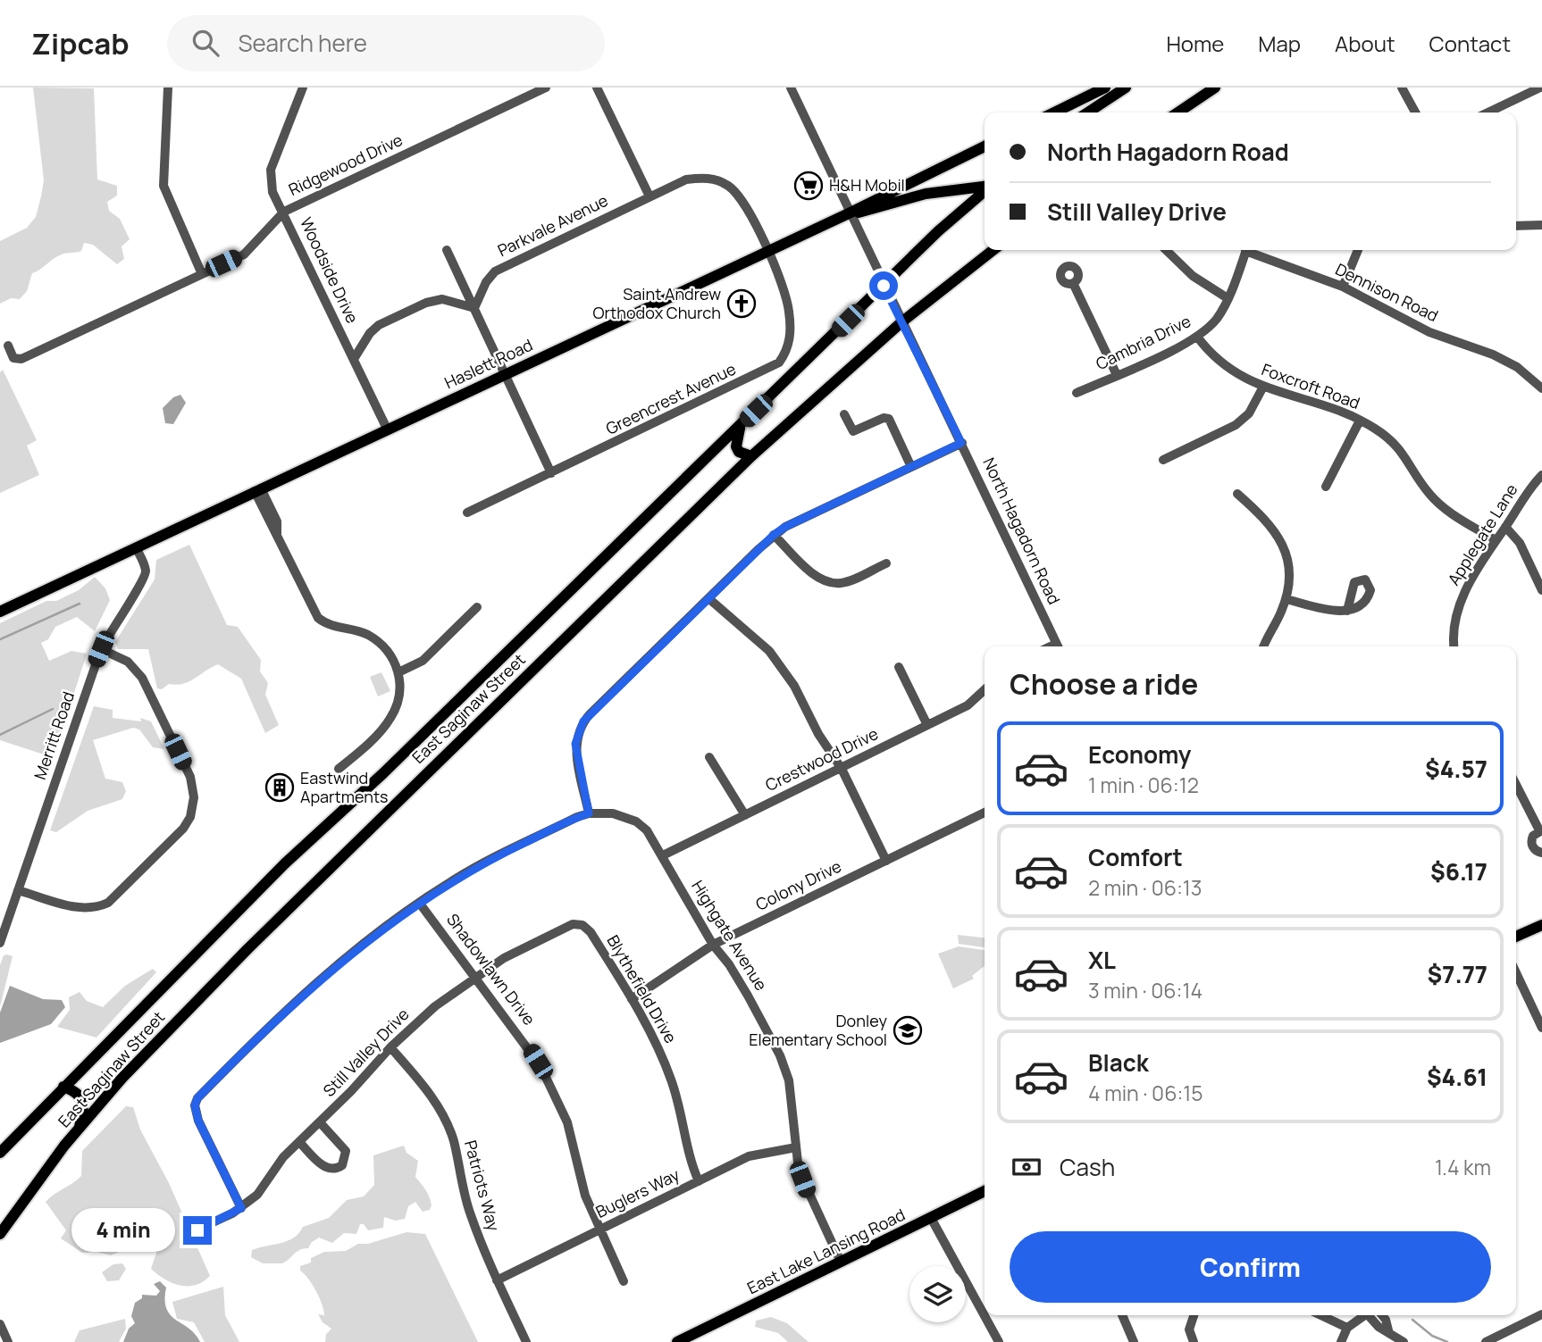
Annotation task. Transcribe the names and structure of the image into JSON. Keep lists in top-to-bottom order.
{
  "streets": {
    "main road": ["Haslett Road", "East Saginaw Street", "East Lake Lansing Road"],
    "street": [
      "Ridgewood Drive",
      "Parkvale Avenue",
      "Woodside Drive",
      "Dennison Road",
      "Cambria Drive",
      "Foxcroft Road",
      "Greencrest Avenue",
      "North Hagadorn Road",
      "Applegate Lane",
      "Merritt Road",
      "Crestwood Drive",
      "Colony Drive",
      "Highgate Avenue",
      "Shadowlawn Drive",
      "Blythefield Drive",
      "Still Valley Drive",
      "Patriots Way",
      "Buglers Way"
    ]
  },
  "crossings": [
    ["Ridgewood Drive", "Woodside Drive"],
    ["Parkvale Avenue", "Haslett Road"],
    ["Parkvale Avenue", "Greencrest Avenue"],
    ["Woodside Drive", "Haslett Road"],
    ["Cambria Drive", "Foxcroft Road"],
    ["Haslett Road", "Greencrest Avenue"],
    ["Haslett Road", "North Hagadorn Road"],
    ["Haslett Road", "Merritt Road"],
    ["Foxcroft Road", "Applegate Lane"],
    ["North Hagadorn Road", "East Saginaw Street"],
    ["Crestwood Drive", "Highgate Avenue"],
    ["Colony Drive", "Highgate Avenue"],
    ["Colony Drive", "Blythefield Drive"],
    ["Highgate Avenue", "Buglers Way"],
    ["Highgate Avenue", "East Lake Lansing Road"],
    ["Shadowlawn Drive", "Still Valley Drive"],
    ["Shadowlawn Drive", "Buglers Way"],
    ["Blythefield Drive", "Still Valley Drive"],
    ["Blythefield Drive", "Buglers Way"],
    ["Still Valley Drive", "Patriots Way"],
    ["Patriots Way", "Buglers Way"]
  ],
  "places": {
    "supermarket": ["H&H Mobil"],
    "church": ["Saint Andrew Orthodox Church"],
    "building": ["Eastwind Apartments"],
    "school or university": ["Donley Elementary School"]
  },
  "page": {
    "header": "Zipcab",
    "search": "Search here",
    "nav": [
      "Home",
      "Map",
      "About",
      "Contact"
    ],
    "banner": ["North Hagadorn Road", "Still Valley Drive"],
    "heading": "Choose a ride",
    "list": [
      {
        "name": "Economy",
        "note": "1 min · 06:12",
        "value": "$4.57"
      },
      {
        "name": "Comfort",
        "note": "2 min · 06:13",
        "value": "$6.17"
      },
      {
        "name": "XL",
        "note": "3 min · 06:14",
        "value": "$7.77"
      },
      {
        "name": "Black",
        "note": "4 min · 06:15",
        "value": "$4.61"
      }
    ],
    "pay": ["Cash", "1.4 km"],
    "bubble": "4 min",
    "buttons": "Confirm"
  }
}
